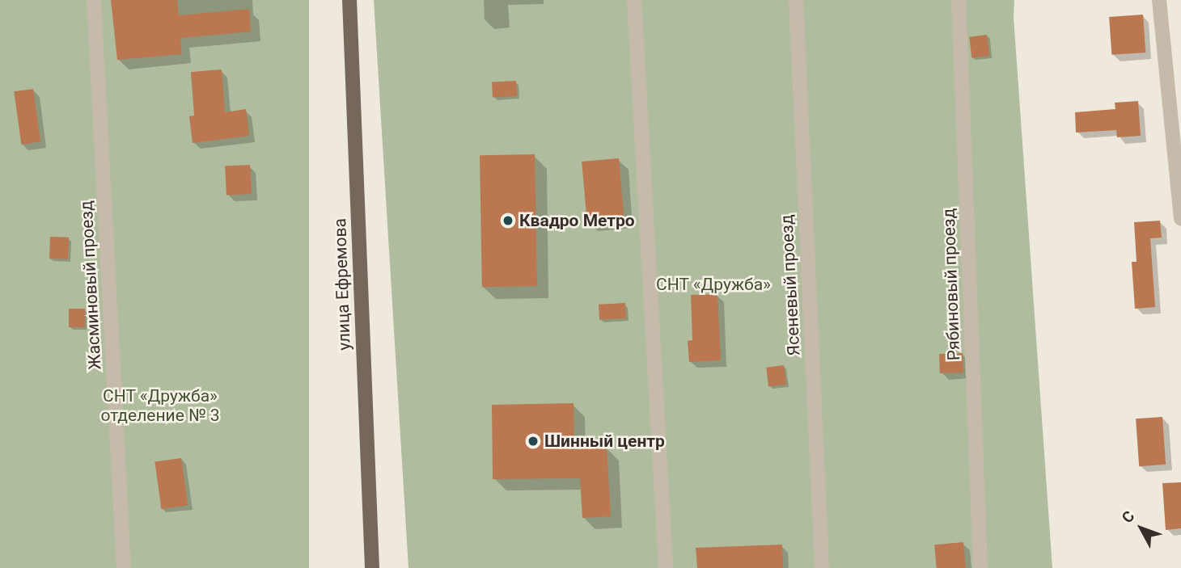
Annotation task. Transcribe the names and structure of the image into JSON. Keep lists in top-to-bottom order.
{
  "streets": {
    "main road": ["улица Ефремова"],
    "street": ["Рябиновый проезд", "Жасминовый проезд", "Ясеневый проезд"]
  },
  "parks": ["СНТ «Дружба»", "СНТ «Дружба» отделение № 3"],
  "places": ["Квадро Метро", "Шинный центр"],
  "north": "top left"
}
